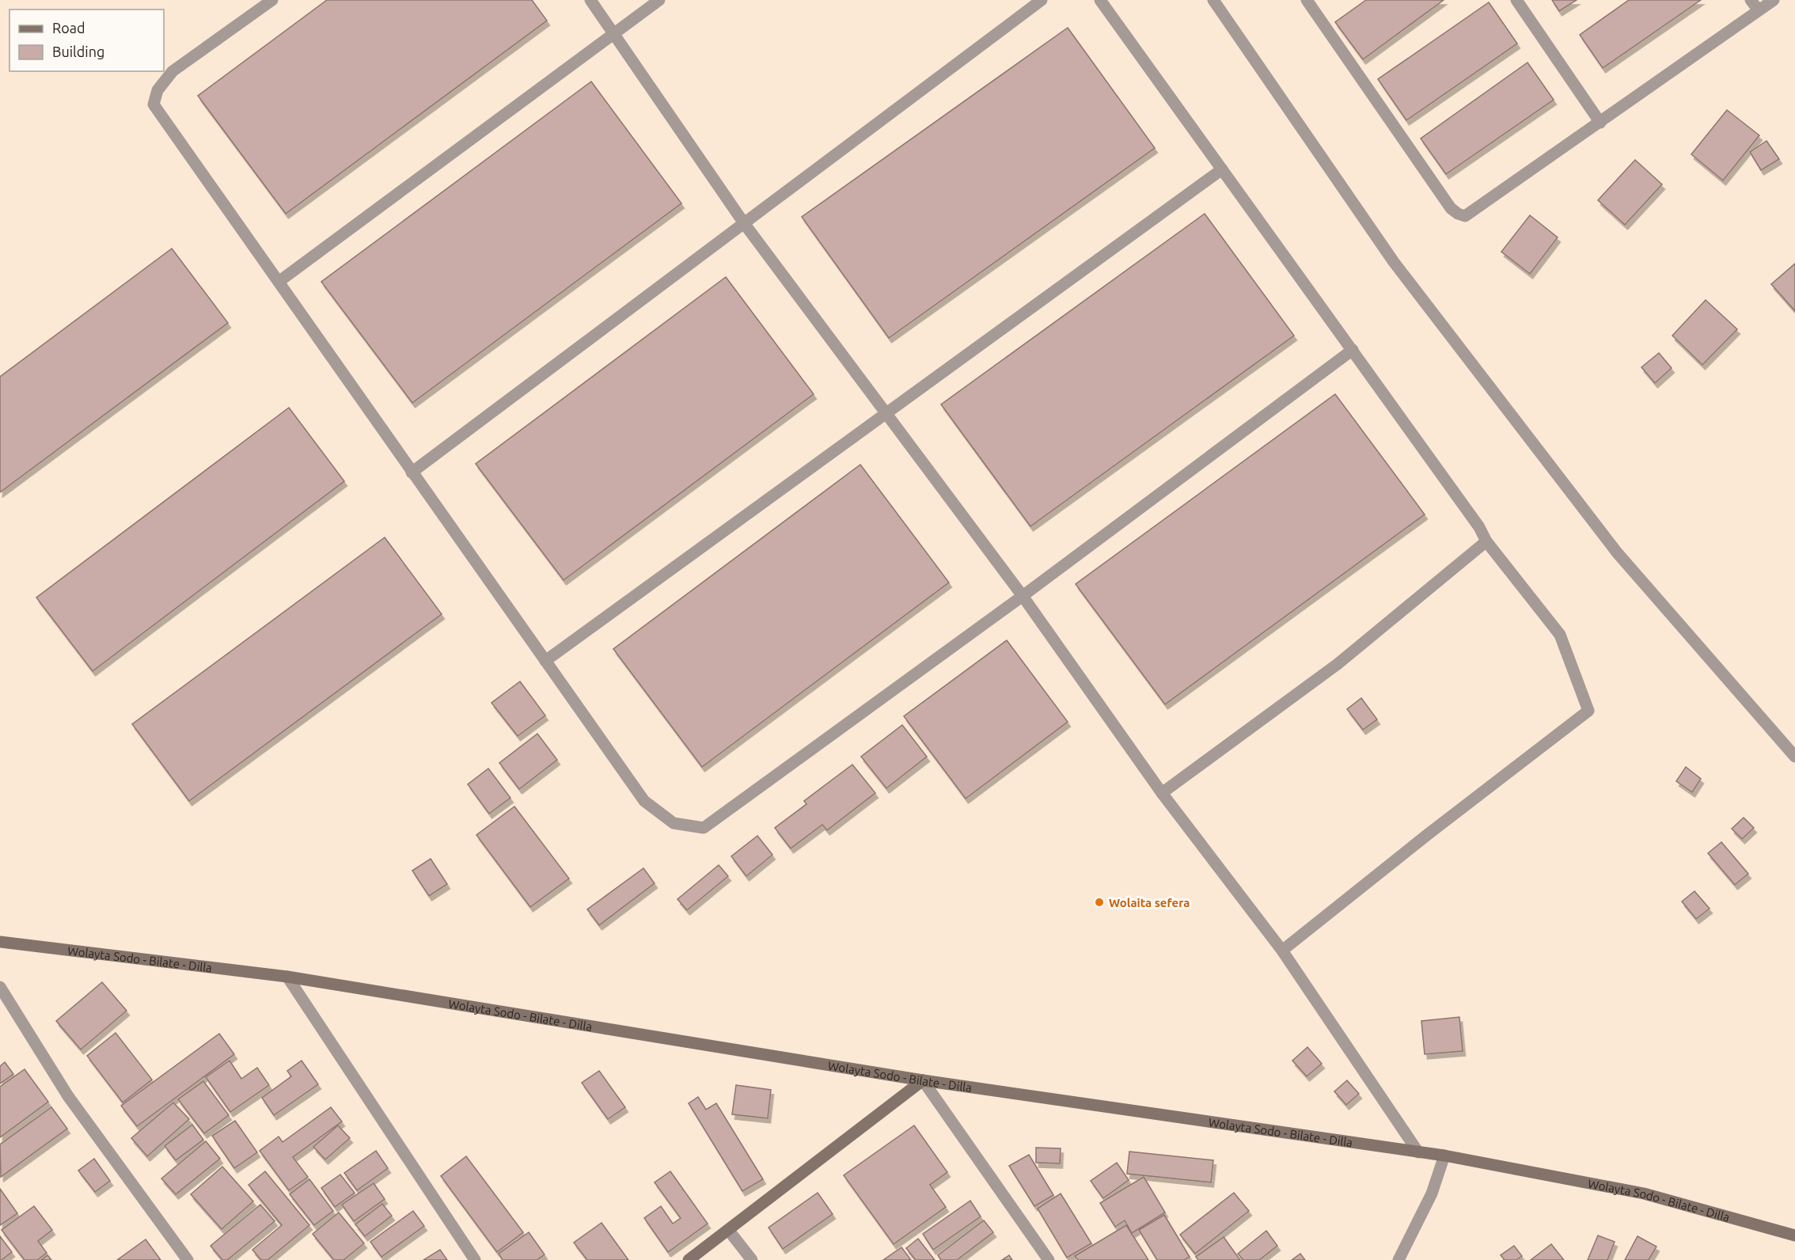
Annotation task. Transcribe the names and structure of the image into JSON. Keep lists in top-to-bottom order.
{
  "streets": {
    "main road": ["Wolayta Sodo - Bilate - Dilla"]
  },
  "places": ["Wolaita sefera"],
  "legend": ["Road", "Building"]
}
